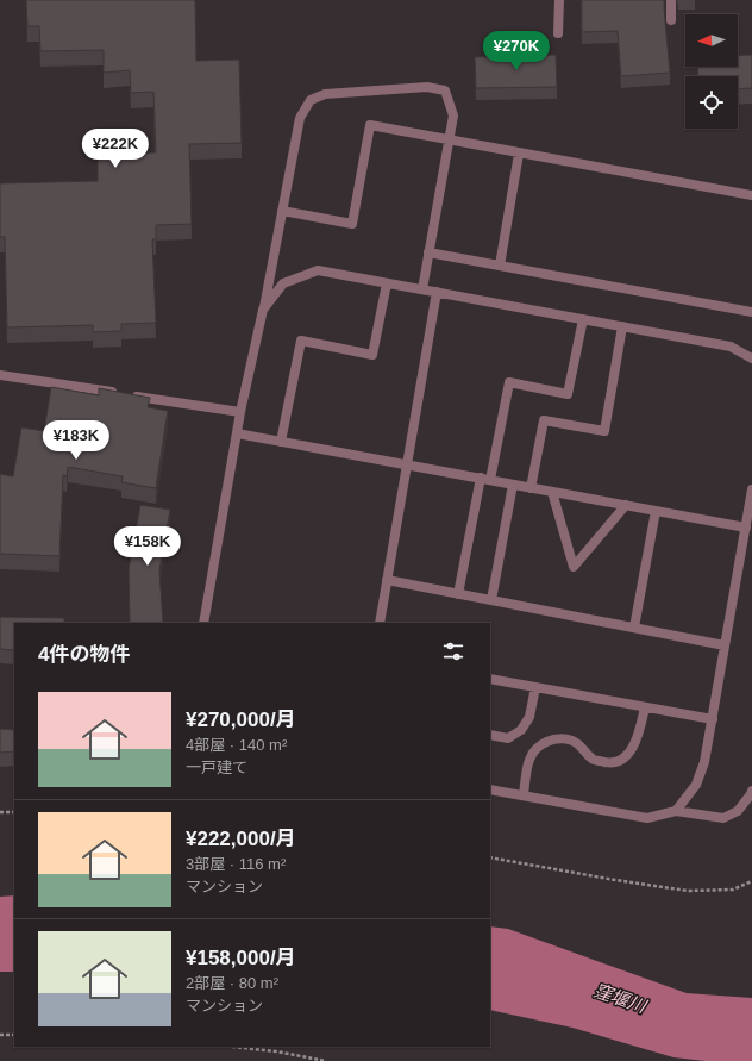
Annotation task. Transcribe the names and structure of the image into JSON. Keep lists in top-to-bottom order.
{
  "water": ["窪堰川"],
  "north": "left",
  "page": {
    "price": [
      "¥270K",
      "¥222K",
      "¥183K",
      "¥158K"
    ],
    "heading": "4件の物件",
    "list": [
      {
        "name": "¥270,000/月",
        "note": "4部屋 · 140 m² · 一戸建て"
      },
      {
        "name": "¥222,000/月",
        "note": "3部屋 · 116 m² · マンション"
      },
      {
        "name": "¥158,000/月",
        "note": "2部屋 · 80 m² · マンション"
      }
    ]
  }
}
